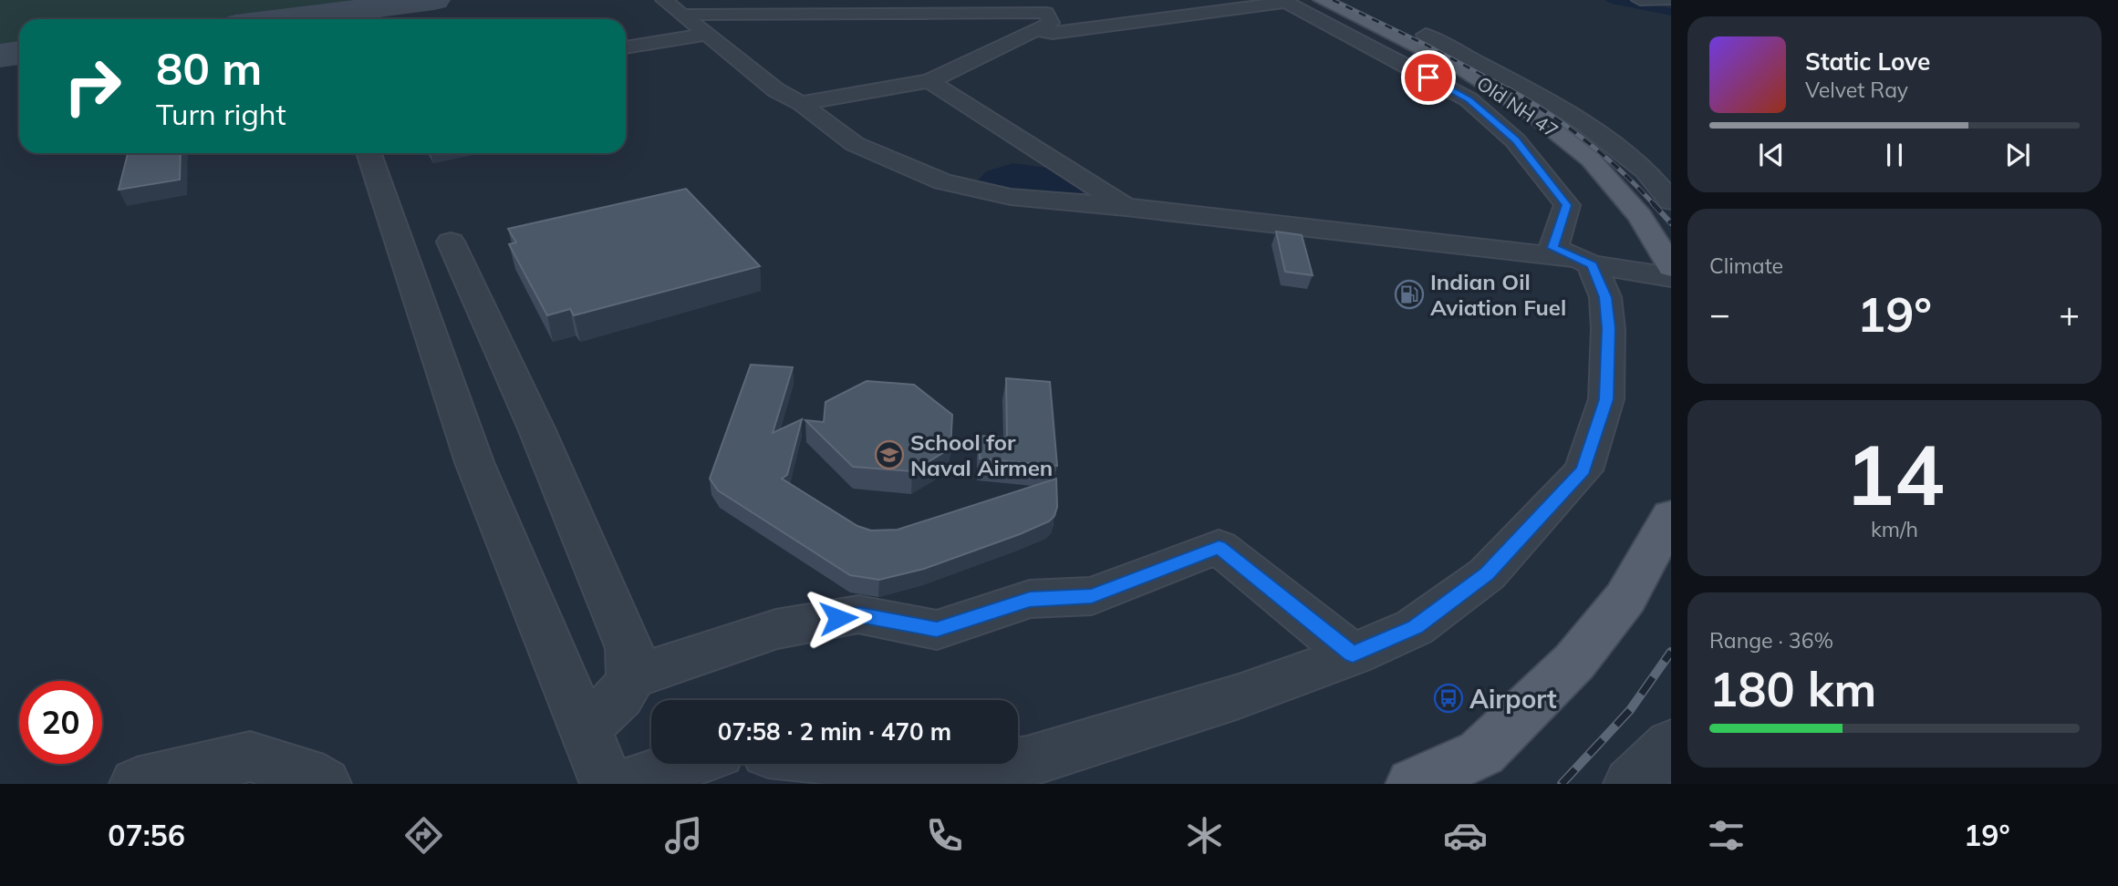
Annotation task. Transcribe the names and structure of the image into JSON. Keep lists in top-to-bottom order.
{
  "streets": {
    "main road": ["Old NH 47"]
  },
  "places": {
    "fuel station": ["Indian Oil Aviation Fuel"],
    "school or university": ["School for Naval Airmen"],
    "bus stop": ["Airport"]
  },
  "page": {
    "turn": ["80 m", "Turn right"],
    "song": ["Static Love", "Velvet Ray"],
    "tile": [
      "Climate",
      ["14", "km/h"],
      ["Range · 36%", "180 km"]
    ],
    "heat": ["−", "19°", "+"],
    "limit": "20",
    "trip": "07:58 · 2 min · 470 m",
    "tabs": ["07:56", "19°"]
  }
}
